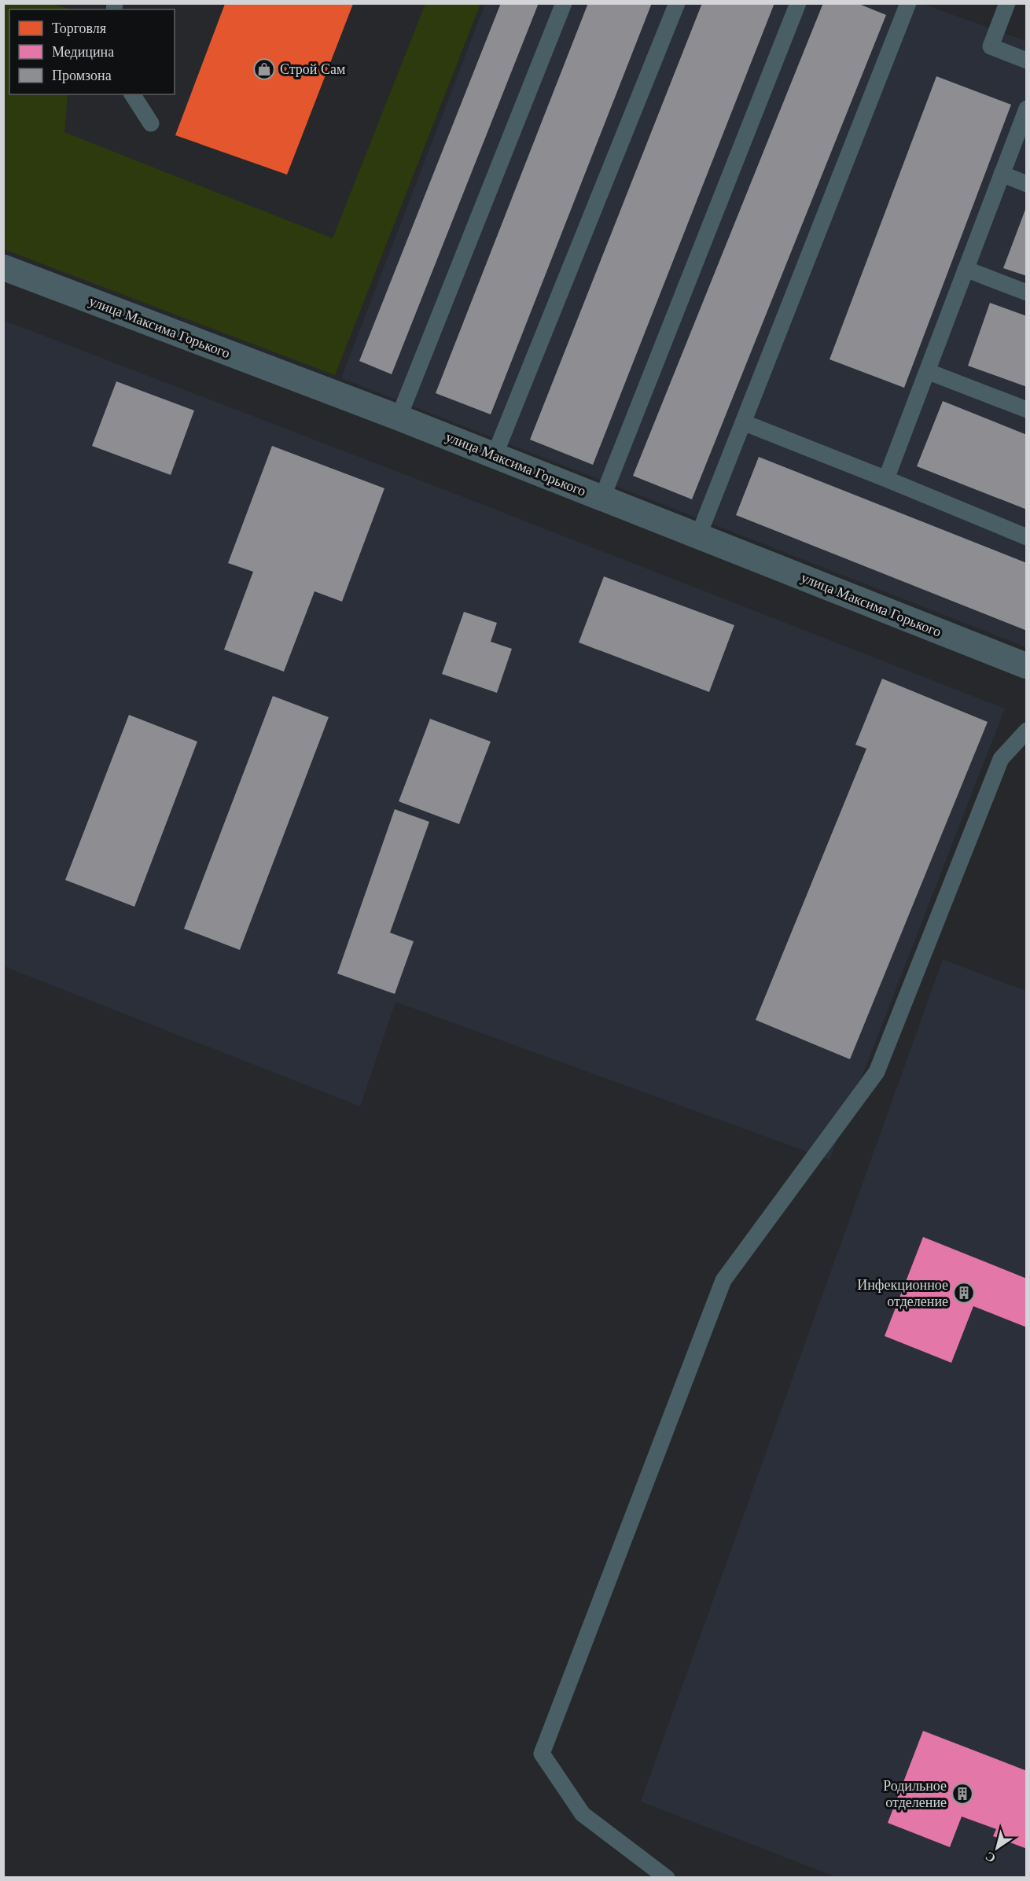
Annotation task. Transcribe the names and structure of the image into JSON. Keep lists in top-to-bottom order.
{
  "streets": {
    "street": ["улица Максима Горького"]
  },
  "places": {
    "shop": ["Строй Сам"],
    "building": ["Инфекционное отделение", "Родильное отделение"]
  },
  "legend": ["Торговля", "Медицина", "Промзона"],
  "north": "bottom left"
}
